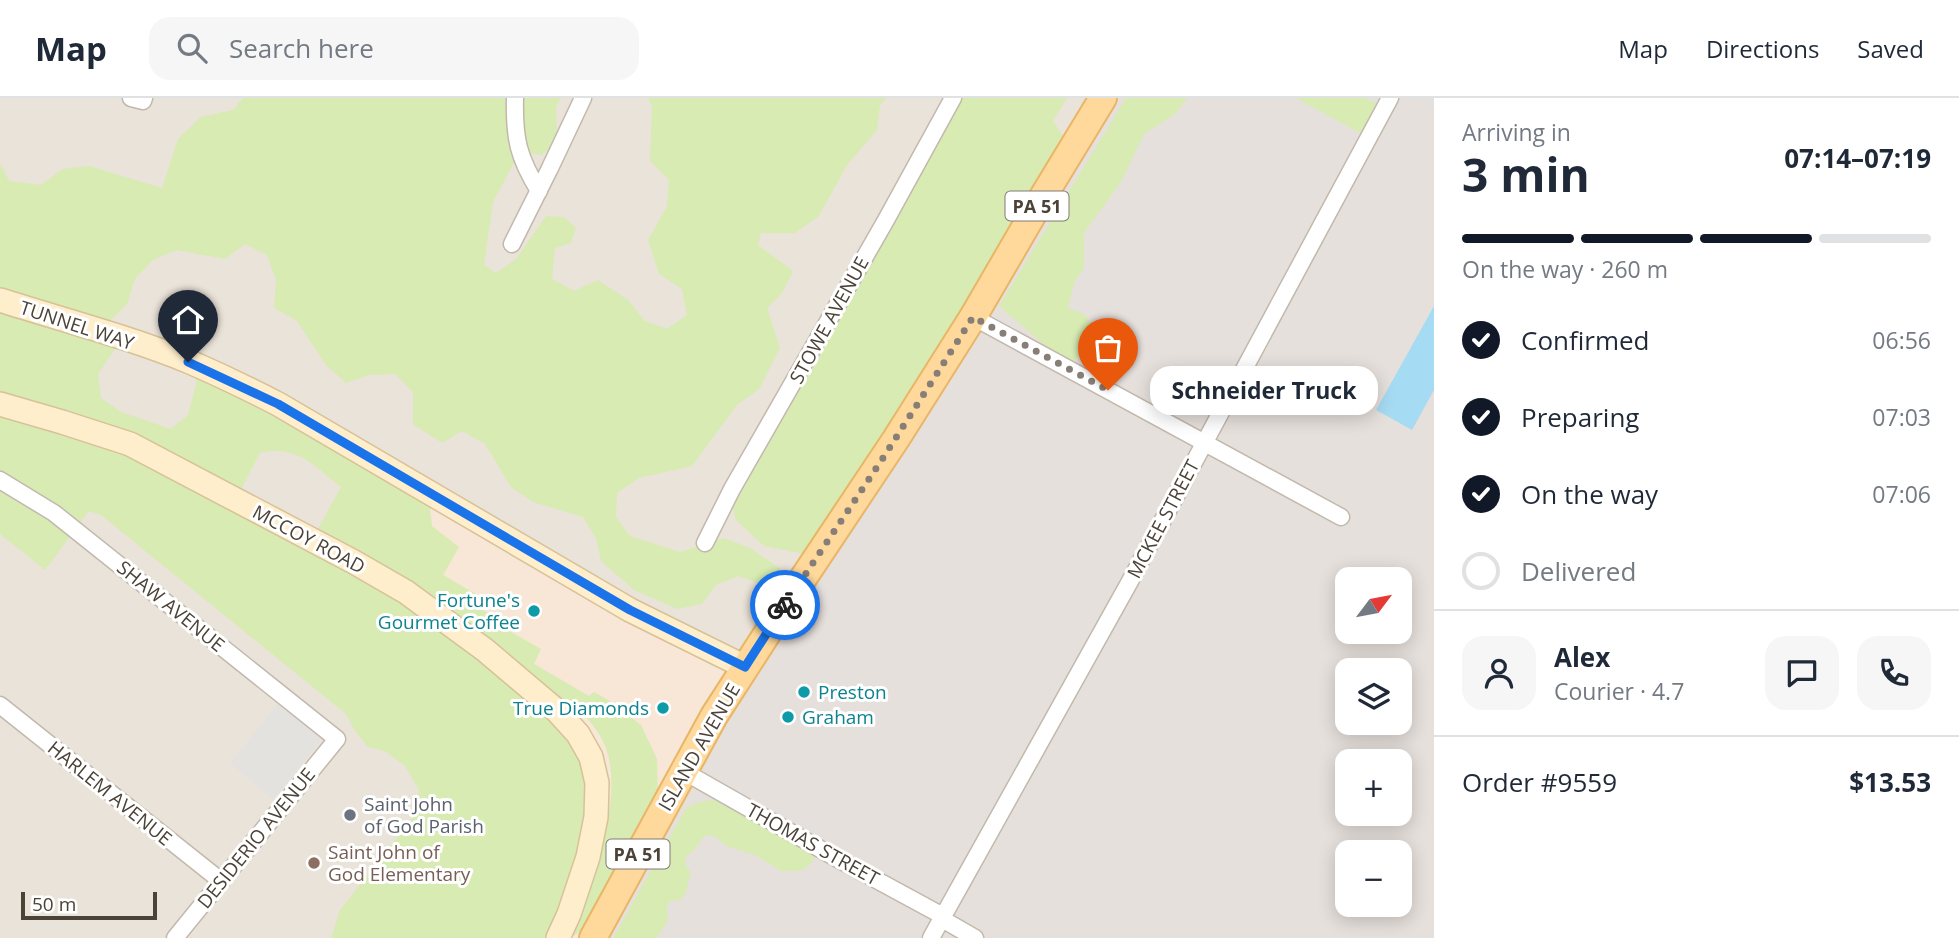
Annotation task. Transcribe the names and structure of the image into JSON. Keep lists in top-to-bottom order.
{
  "streets": {
    "main road": ["PA 51", "ISLAND AVENUE"],
    "street": [
      "STOWE AVENUE",
      "TUNNEL WAY",
      "MCKEE STREET",
      "MCCOY ROAD",
      "SHAW AVENUE",
      "HARLEM AVENUE",
      "DESIDERIO AVENUE",
      "THOMAS STREET"
    ]
  },
  "crossings": [
    ["TUNNEL WAY", "ISLAND AVENUE"],
    ["MCKEE STREET", "THOMAS STREET"],
    ["SHAW AVENUE", "DESIDERIO AVENUE"],
    ["ISLAND AVENUE", "THOMAS STREET"],
    ["HARLEM AVENUE", "DESIDERIO AVENUE"]
  ],
  "places": [
    "Schneider Truck",
    "Fortune's Gourmet Coffee",
    "Preston",
    "True Diamonds",
    "Graham",
    "Saint John of God Parish",
    "Saint John of God Elementary"
  ],
  "scale_bar": "50 m",
  "north": "top right",
  "page": {
    "header": "Map",
    "search": "Search here",
    "nav": ["Map", "Directions", "Saved"],
    "heading": ["3 min", "Arriving in", "07:14–07:19"],
    "panel": [
      "Alex",
      "Courier · 4.7",
      "Order #9559",
      "$13.53"
    ],
    "bar": "On the way · 260 m",
    "list": [
      ["Confirmed", "06:56"],
      ["Preparing", "07:03"],
      ["On the way", "07:06"],
      "Delivered"
    ],
    "bubble": "Schneider Truck",
    "map_buttons": ["+", "−"],
    "scale": "50 m"
  }
}
